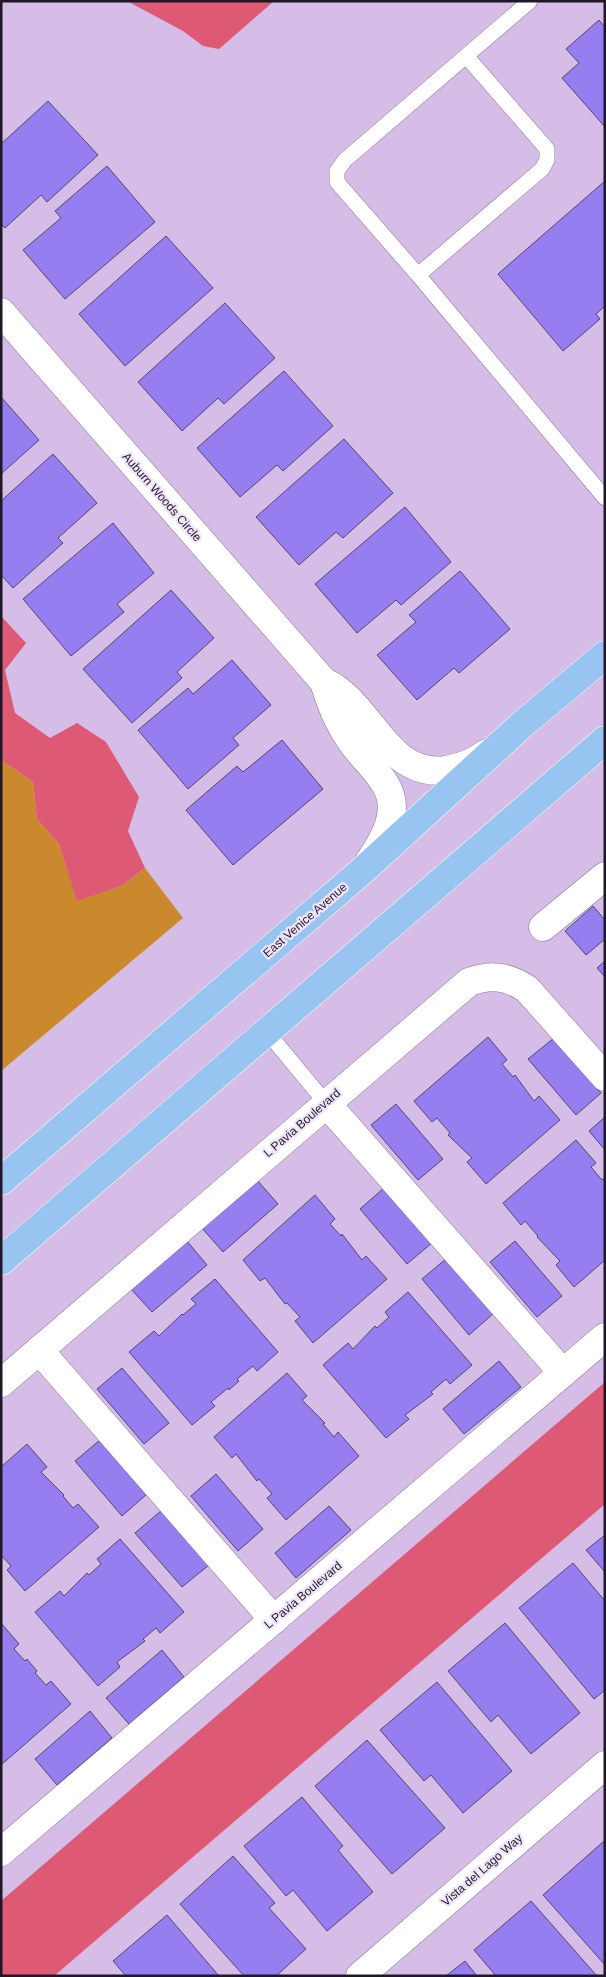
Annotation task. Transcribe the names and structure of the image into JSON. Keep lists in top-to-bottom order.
{
  "streets": {
    "main road": ["East Venice Avenue"],
    "street": ["Auburn Woods Circle", "L Pavia Boulevard", "Vista del Lago Way"]
  },
  "crossings": [
    ["Auburn Woods Circle", "East Venice Avenue"]
  ]
}
